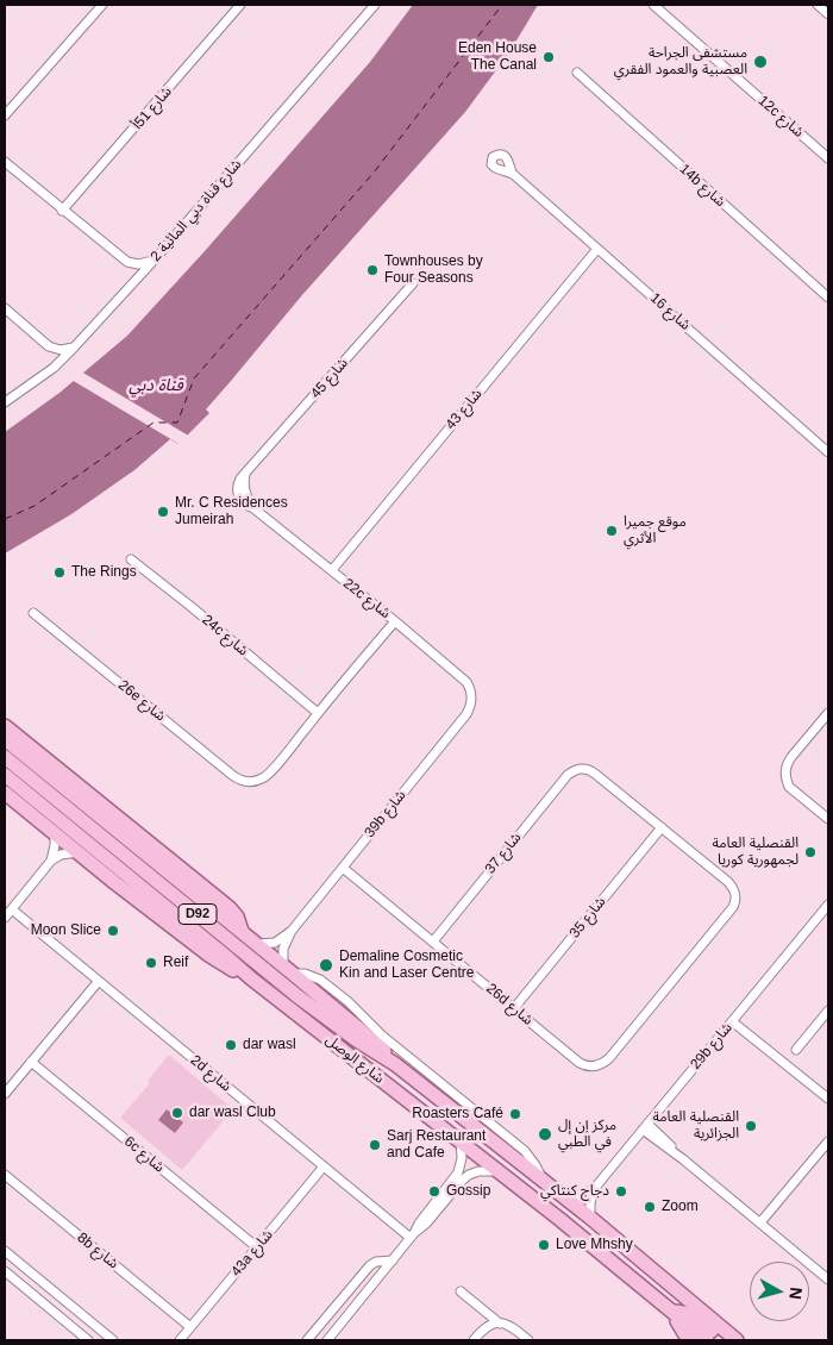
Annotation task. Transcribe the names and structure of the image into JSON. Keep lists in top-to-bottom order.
{
  "streets": {
    "main road": ["D92", "شارع الوصل"],
    "street": [
      "شارع 51أ",
      "12c شارع",
      "14b شارع",
      "شارع قناة دبي المائية 2",
      "شارع 16",
      "شارع 45",
      "شارع 43",
      "22c شارع",
      "24c شارع",
      "26e شارع",
      "39b شارع",
      "شارع 37",
      "شارع 35",
      "26d شارع",
      "29b شارع",
      "2d شارع",
      "6c شارع",
      "8b شارع",
      "43a شارع"
    ]
  },
  "crossings": [
    ["شارع 16", "شارع 43"],
    ["شارع 45", "22c شارع"],
    ["شارع 43", "22c شارع"],
    ["22c شارع", "39b شارع"],
    ["24c شارع", "26e شارع"],
    ["39b شارع", "26d شارع"],
    ["39b شارع", "شارع الوصل"],
    ["شارع 37", "شارع 35"],
    ["شارع 37", "26d شارع"],
    ["شارع 35", "26d شارع"],
    ["2d شارع", "43a شارع"],
    ["6c شارع", "43a شارع"],
    ["8b شارع", "43a شارع"]
  ],
  "water": ["قناة دبي"],
  "places": [
    "Eden House The Canal",
    "مستشفى الجراحة العصبية والعمود الفقري",
    "Townhouses by Four Seasons",
    "Mr. C Residences Jumeirah",
    "موقع جميرا الأثري",
    "The Rings",
    "القنصلية العامة لجمهورية كوريا",
    "Moon Slice",
    "Reif",
    "Demaline Cosmetic Kin and Laser Centre",
    "dar wasl",
    "dar wasl Club",
    "Roasters Café",
    "القنصلية العامة الجزائرية",
    "مركز إن إل في الطبي",
    "Sarj Restaurant and Cafe",
    "Gossip",
    "دجاج كنتاكي",
    "Zoom",
    "Love Mhshy"
  ],
  "north": "right"
}
